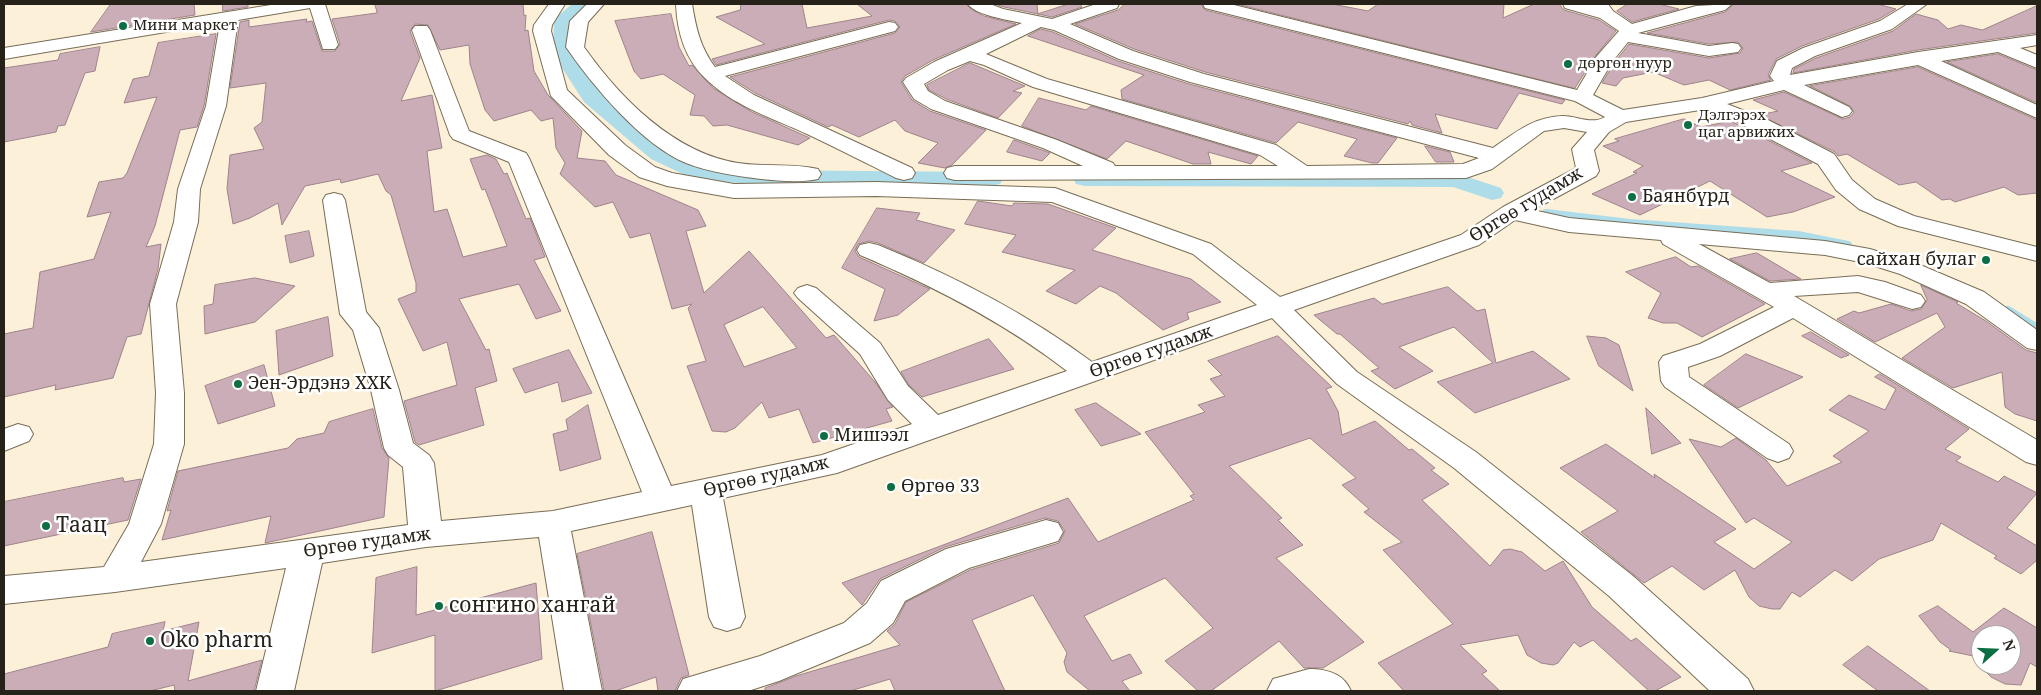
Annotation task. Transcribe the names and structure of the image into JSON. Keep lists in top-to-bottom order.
{
  "streets": {
    "street": ["Өргөө гудамж"]
  },
  "places": [
    "Мини маркет",
    "дөргөн нуур",
    "Дэлгэрэх цаг арвижих",
    "Баянбүрд",
    "сайхан булаг",
    "Эен-Эрдэнэ ХХК",
    "Мишээл",
    "Өргөө 33",
    "Таац",
    "сонгино хангай",
    "Oko pharm"
  ],
  "north": "right"
}
